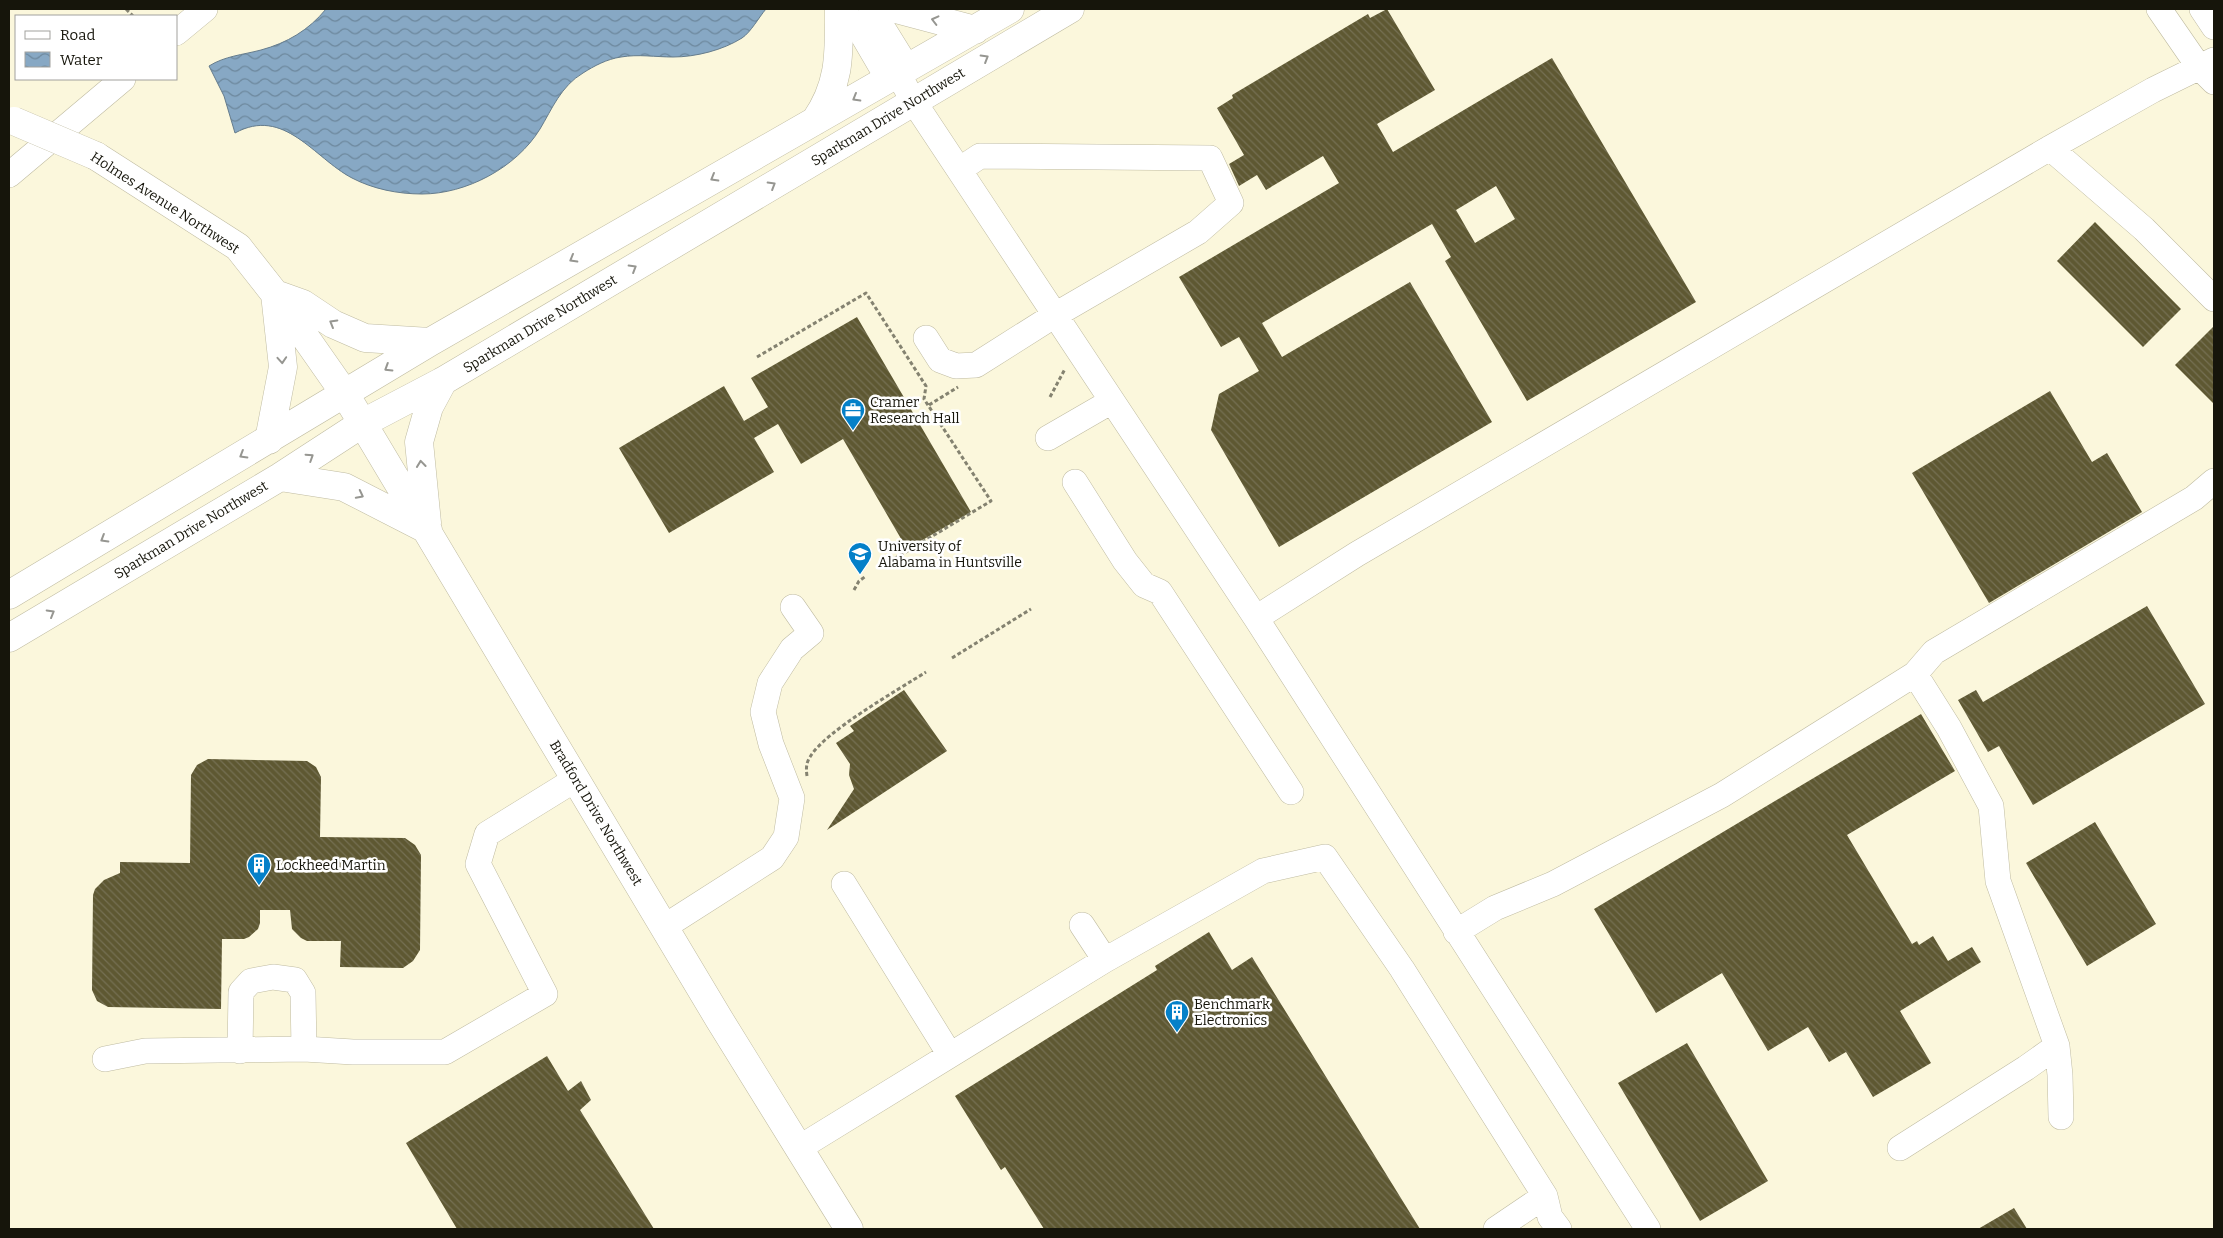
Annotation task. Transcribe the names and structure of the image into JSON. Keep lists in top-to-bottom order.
{
  "streets": {
    "main road": ["Sparkman Drive Northwest", "Holmes Avenue Northwest", "Bradford Drive Northwest"]
  },
  "crossings": [
    ["Sparkman Drive Northwest", "Bradford Drive Northwest"],
    ["Holmes Avenue Northwest", "Bradford Drive Northwest"]
  ],
  "places": {
    "office": ["Cramer Research Hall"],
    "school or university": ["University of Alabama in Huntsville"],
    "building": ["Lockheed Martin", "Benchmark Electronics"]
  },
  "legend": ["Road", "Water"]
}
